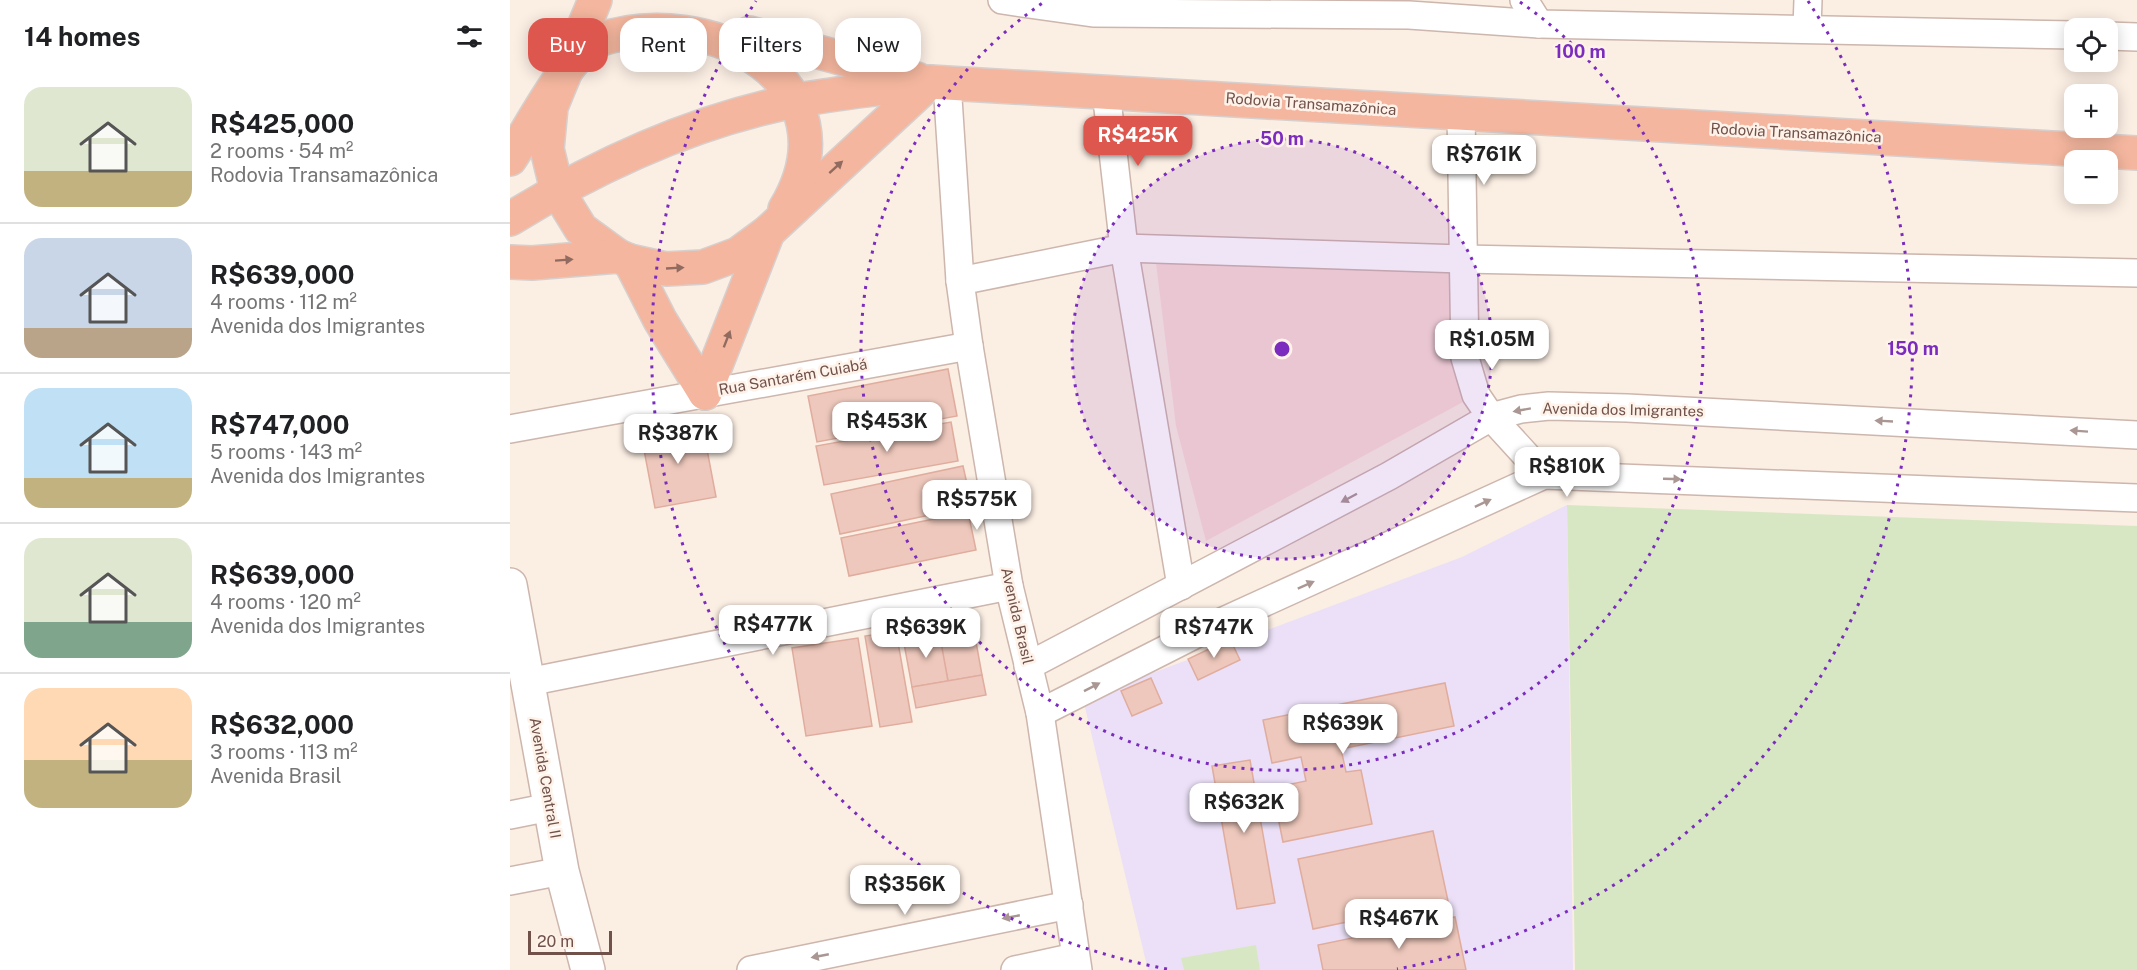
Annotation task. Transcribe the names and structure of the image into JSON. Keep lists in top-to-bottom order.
{
  "streets": {
    "highway": ["Rodovia Transamazônica"],
    "street": [
      "Rua Santarém Cuiabá",
      "Avenida dos Imigrantes",
      "Avenida Brasil",
      "Avenida Central II"
    ]
  },
  "crossings": [
    ["Rodovia Transamazônica", "Avenida Brasil"],
    ["Rua Santarém Cuiabá", "Avenida Brasil"],
    ["Avenida dos Imigrantes", "Avenida Brasil"]
  ],
  "scale_bar": "20 m",
  "page": {
    "heading": "14 homes",
    "map_buttons": ["+", "−"],
    "chip": [
      "Buy",
      "Rent",
      "Filters",
      "New"
    ],
    "list": [
      {
        "name": "R$425,000",
        "note": "2 rooms · 54 m² · Rodovia Transamazônica"
      },
      {
        "name": "R$639,000",
        "note": "4 rooms · 112 m² · Avenida dos Imigrantes"
      },
      {
        "name": "R$747,000",
        "note": "5 rooms · 143 m² · Avenida dos Imigrantes"
      },
      {
        "name": "R$639,000",
        "note": "4 rooms · 120 m² · Avenida dos Imigrantes"
      },
      {
        "name": "R$632,000",
        "note": "3 rooms · 113 m² · Avenida Brasil"
      }
    ],
    "price": [
      "R$425K",
      "R$761K",
      "R$1.05M",
      "R$453K",
      "R$387K",
      "R$810K",
      "R$575K",
      "R$477K",
      "R$639K",
      "R$747K",
      "R$639K",
      "R$632K",
      "R$356K",
      "R$467K"
    ],
    "scale": "20 m"
  },
  "rings": ["100 m", "50 m", "150 m"]
}
